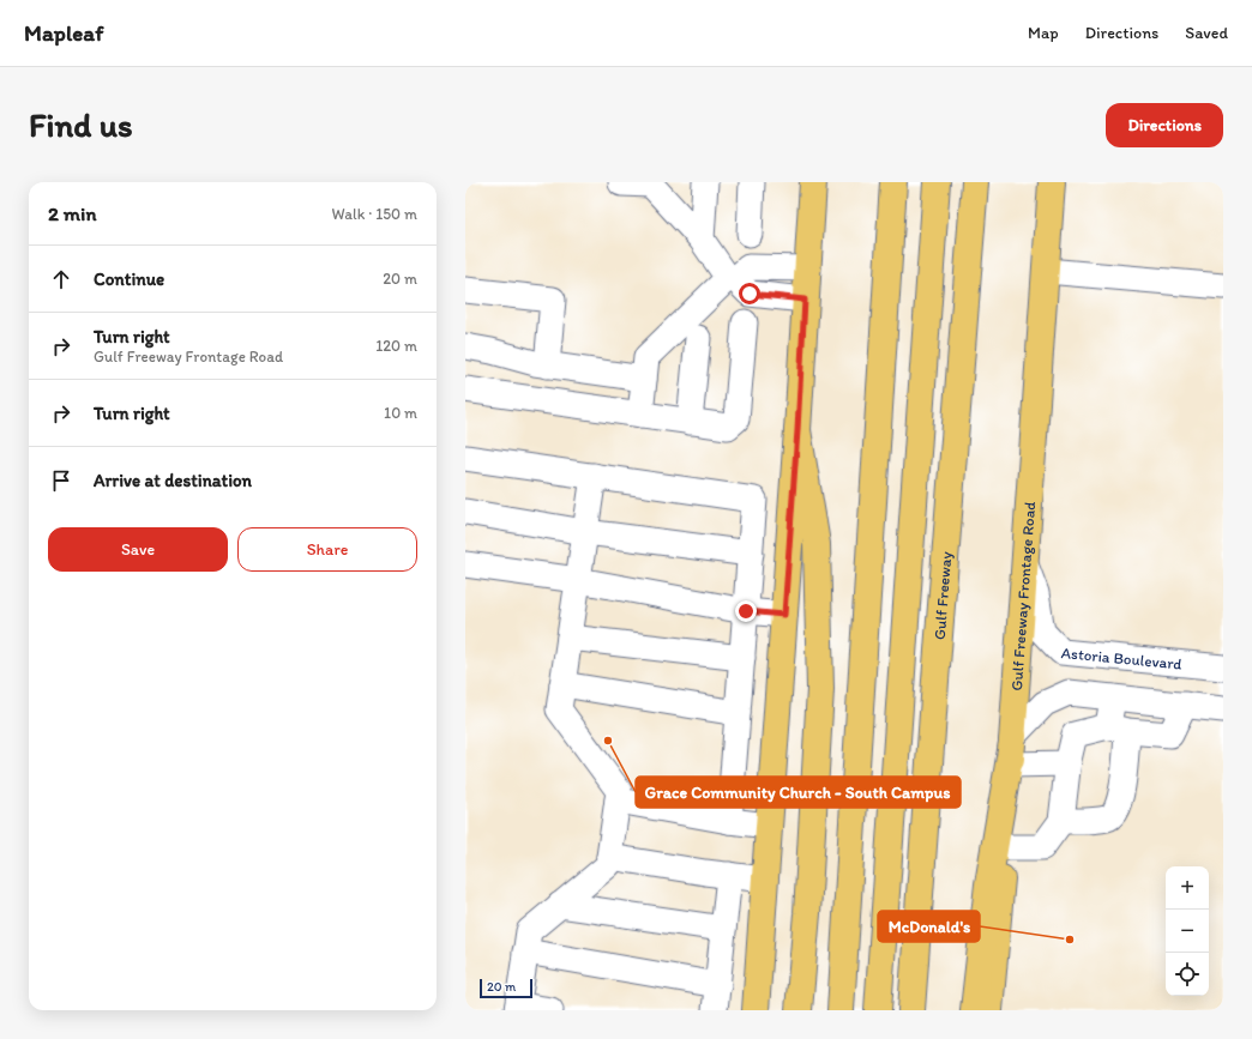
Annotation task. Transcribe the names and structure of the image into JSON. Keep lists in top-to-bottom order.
{
  "streets": {
    "main road": ["Gulf Freeway", "Gulf Freeway Frontage Road"],
    "street": ["Astoria Boulevard"]
  },
  "crossings": [
    ["Gulf Freeway Frontage Road", "Astoria Boulevard"]
  ],
  "places": ["Grace Community Church - South Campus", "McDonald's"],
  "scale_bar": "20 m",
  "page": {
    "header": "Mapleaf",
    "nav": ["Map", "Directions", "Saved"],
    "buttons": [
      "Directions",
      ["Save", "Share"]
    ],
    "title": "Find us",
    "heading": ["2 min", "Walk · 150 m"],
    "list": [
      ["Continue", "20 m"],
      ["Turn right", "Gulf Freeway Frontage Road", "120 m"],
      ["Turn right", "10 m"],
      "Arrive at destination"
    ],
    "map_buttons": ["+", "−"],
    "scale": "20 m"
  }
}
